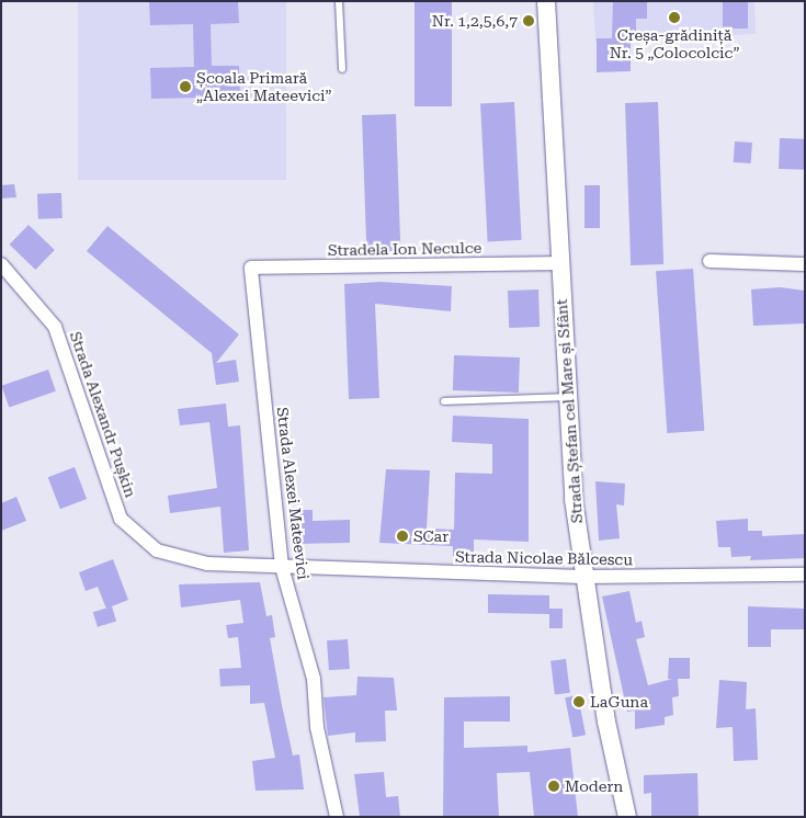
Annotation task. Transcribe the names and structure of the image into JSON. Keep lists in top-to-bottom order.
{
  "streets": {
    "main road": ["Strada Ștefan cel Mare și Sfânt"],
    "street": [
      "Stradela Ion Neculce",
      "Strada Alexandr Pușkin",
      "Strada Alexei Mateevici",
      "Strada Nicolae Bălcescu"
    ]
  },
  "crossings": [
    ["Stradela Ion Neculce", "Strada Ștefan cel Mare și Sfânt"],
    ["Stradela Ion Neculce", "Strada Alexei Mateevici"],
    ["Strada Ștefan cel Mare și Sfânt", "Strada Nicolae Bălcescu"],
    ["Strada Alexandr Pușkin", "Strada Alexei Mateevici"],
    ["Strada Alexandr Pușkin", "Strada Nicolae Bălcescu"],
    ["Strada Alexei Mateevici", "Strada Nicolae Bălcescu"]
  ],
  "places": [
    "Creșa-grădiniță Nr. 5 „Colocolcic”",
    "Nr. 1,2,5,6,7",
    "Școala Primară „Alexei Mateevici”",
    "SCar",
    "LaGuna",
    "Modern"
  ]
}
